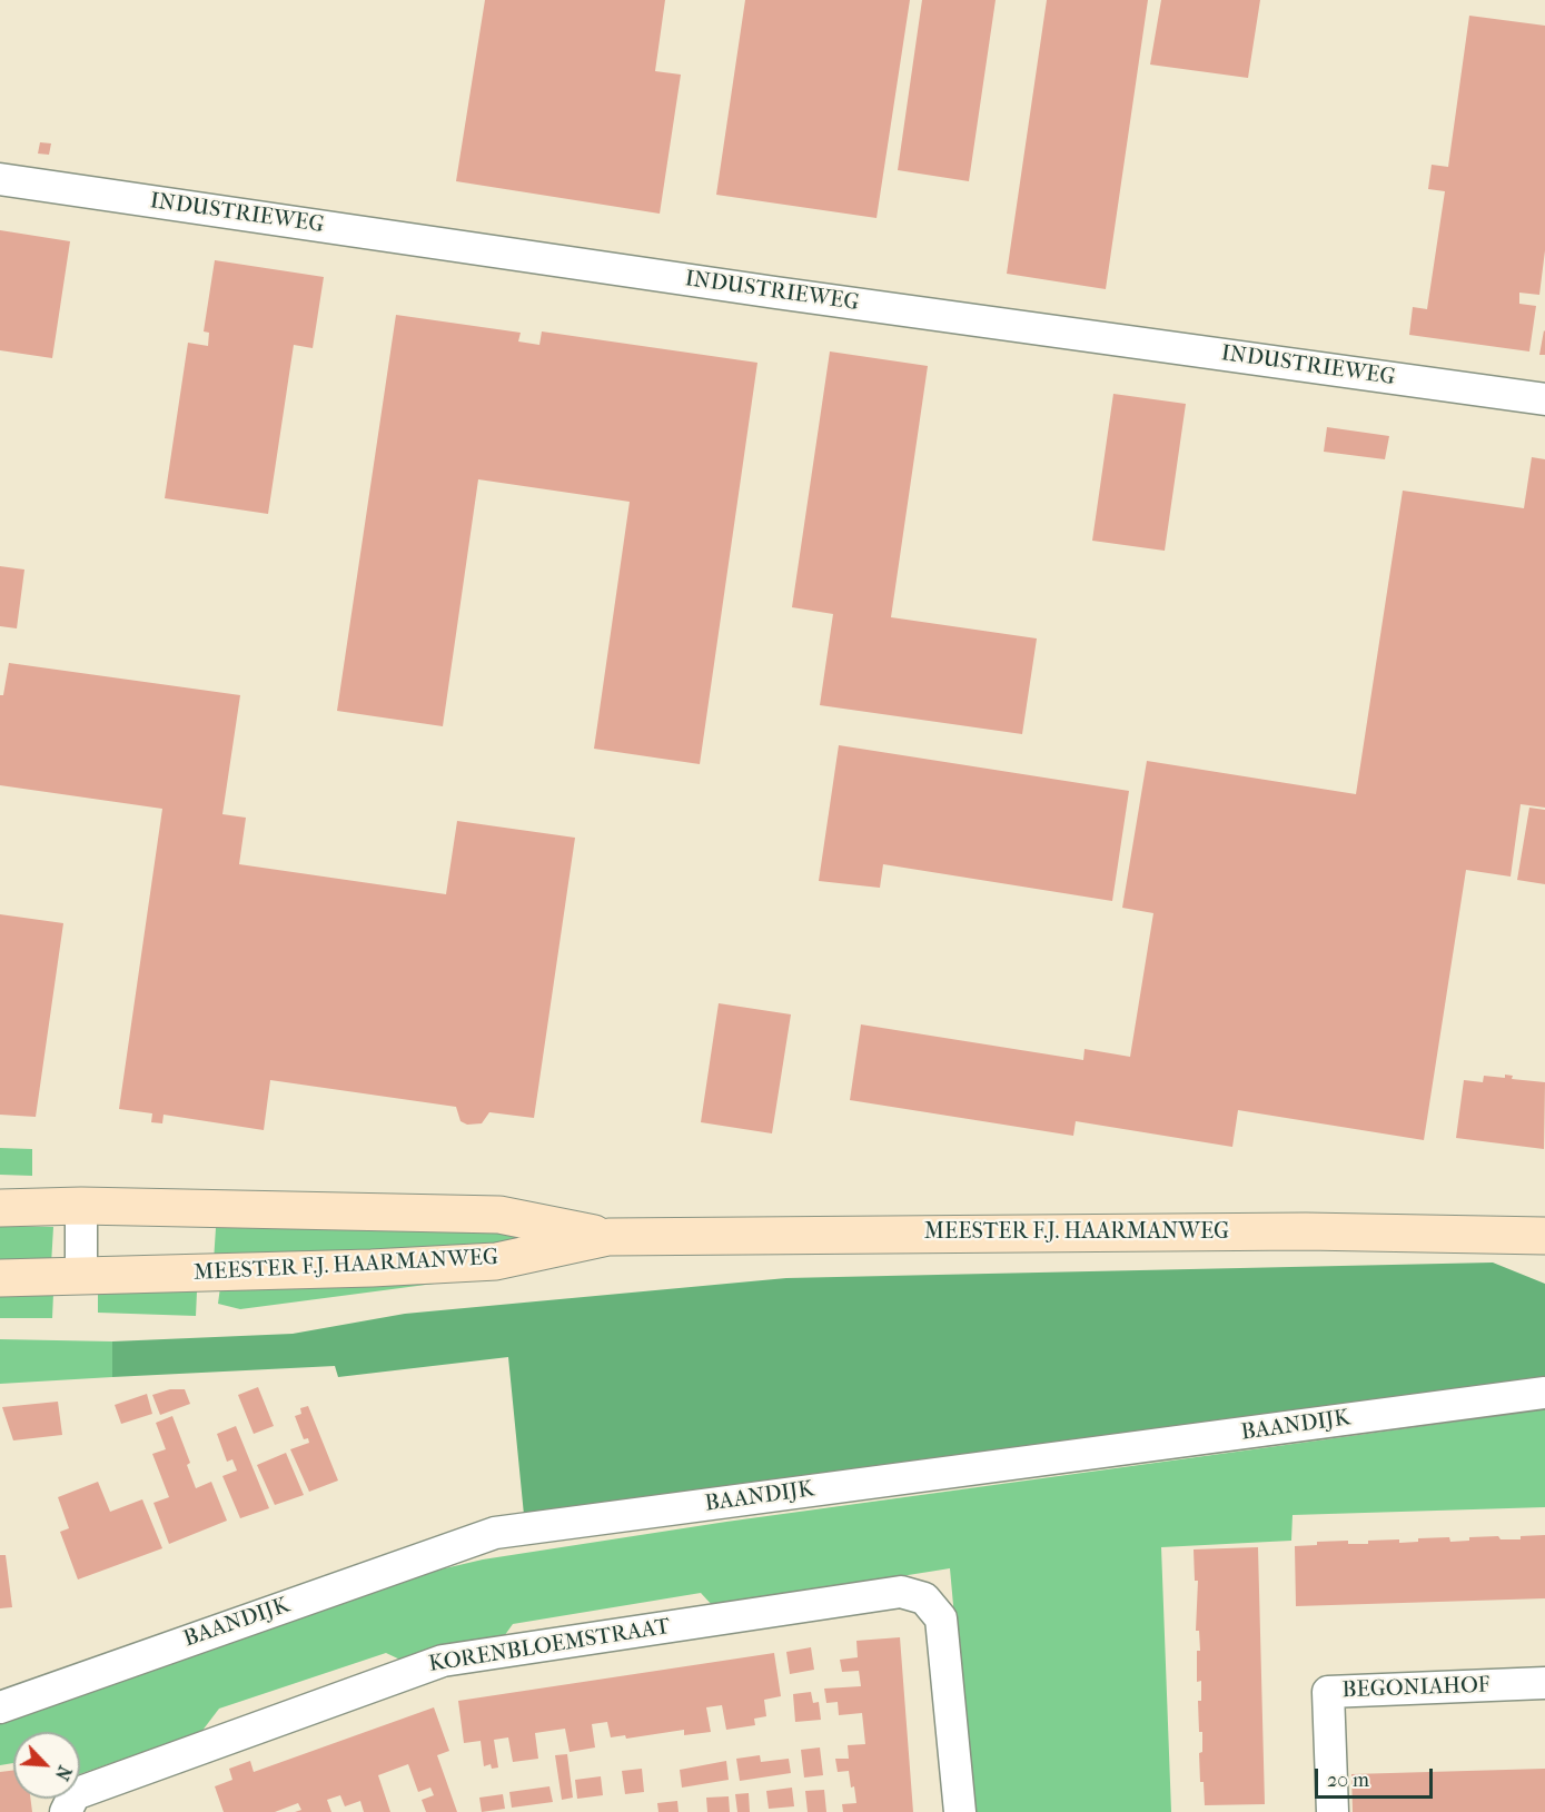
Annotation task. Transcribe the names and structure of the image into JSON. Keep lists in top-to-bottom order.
{
  "streets": {
    "main road": ["MEESTER F.J. HAARMANWEG"],
    "street": [
      "INDUSTRIEWEG",
      "BAANDIJK",
      "KORENBLOEMSTRAAT",
      "BEGONIAHOF"
    ]
  },
  "scale_bar": "20 m",
  "north": "bottom right"
}
